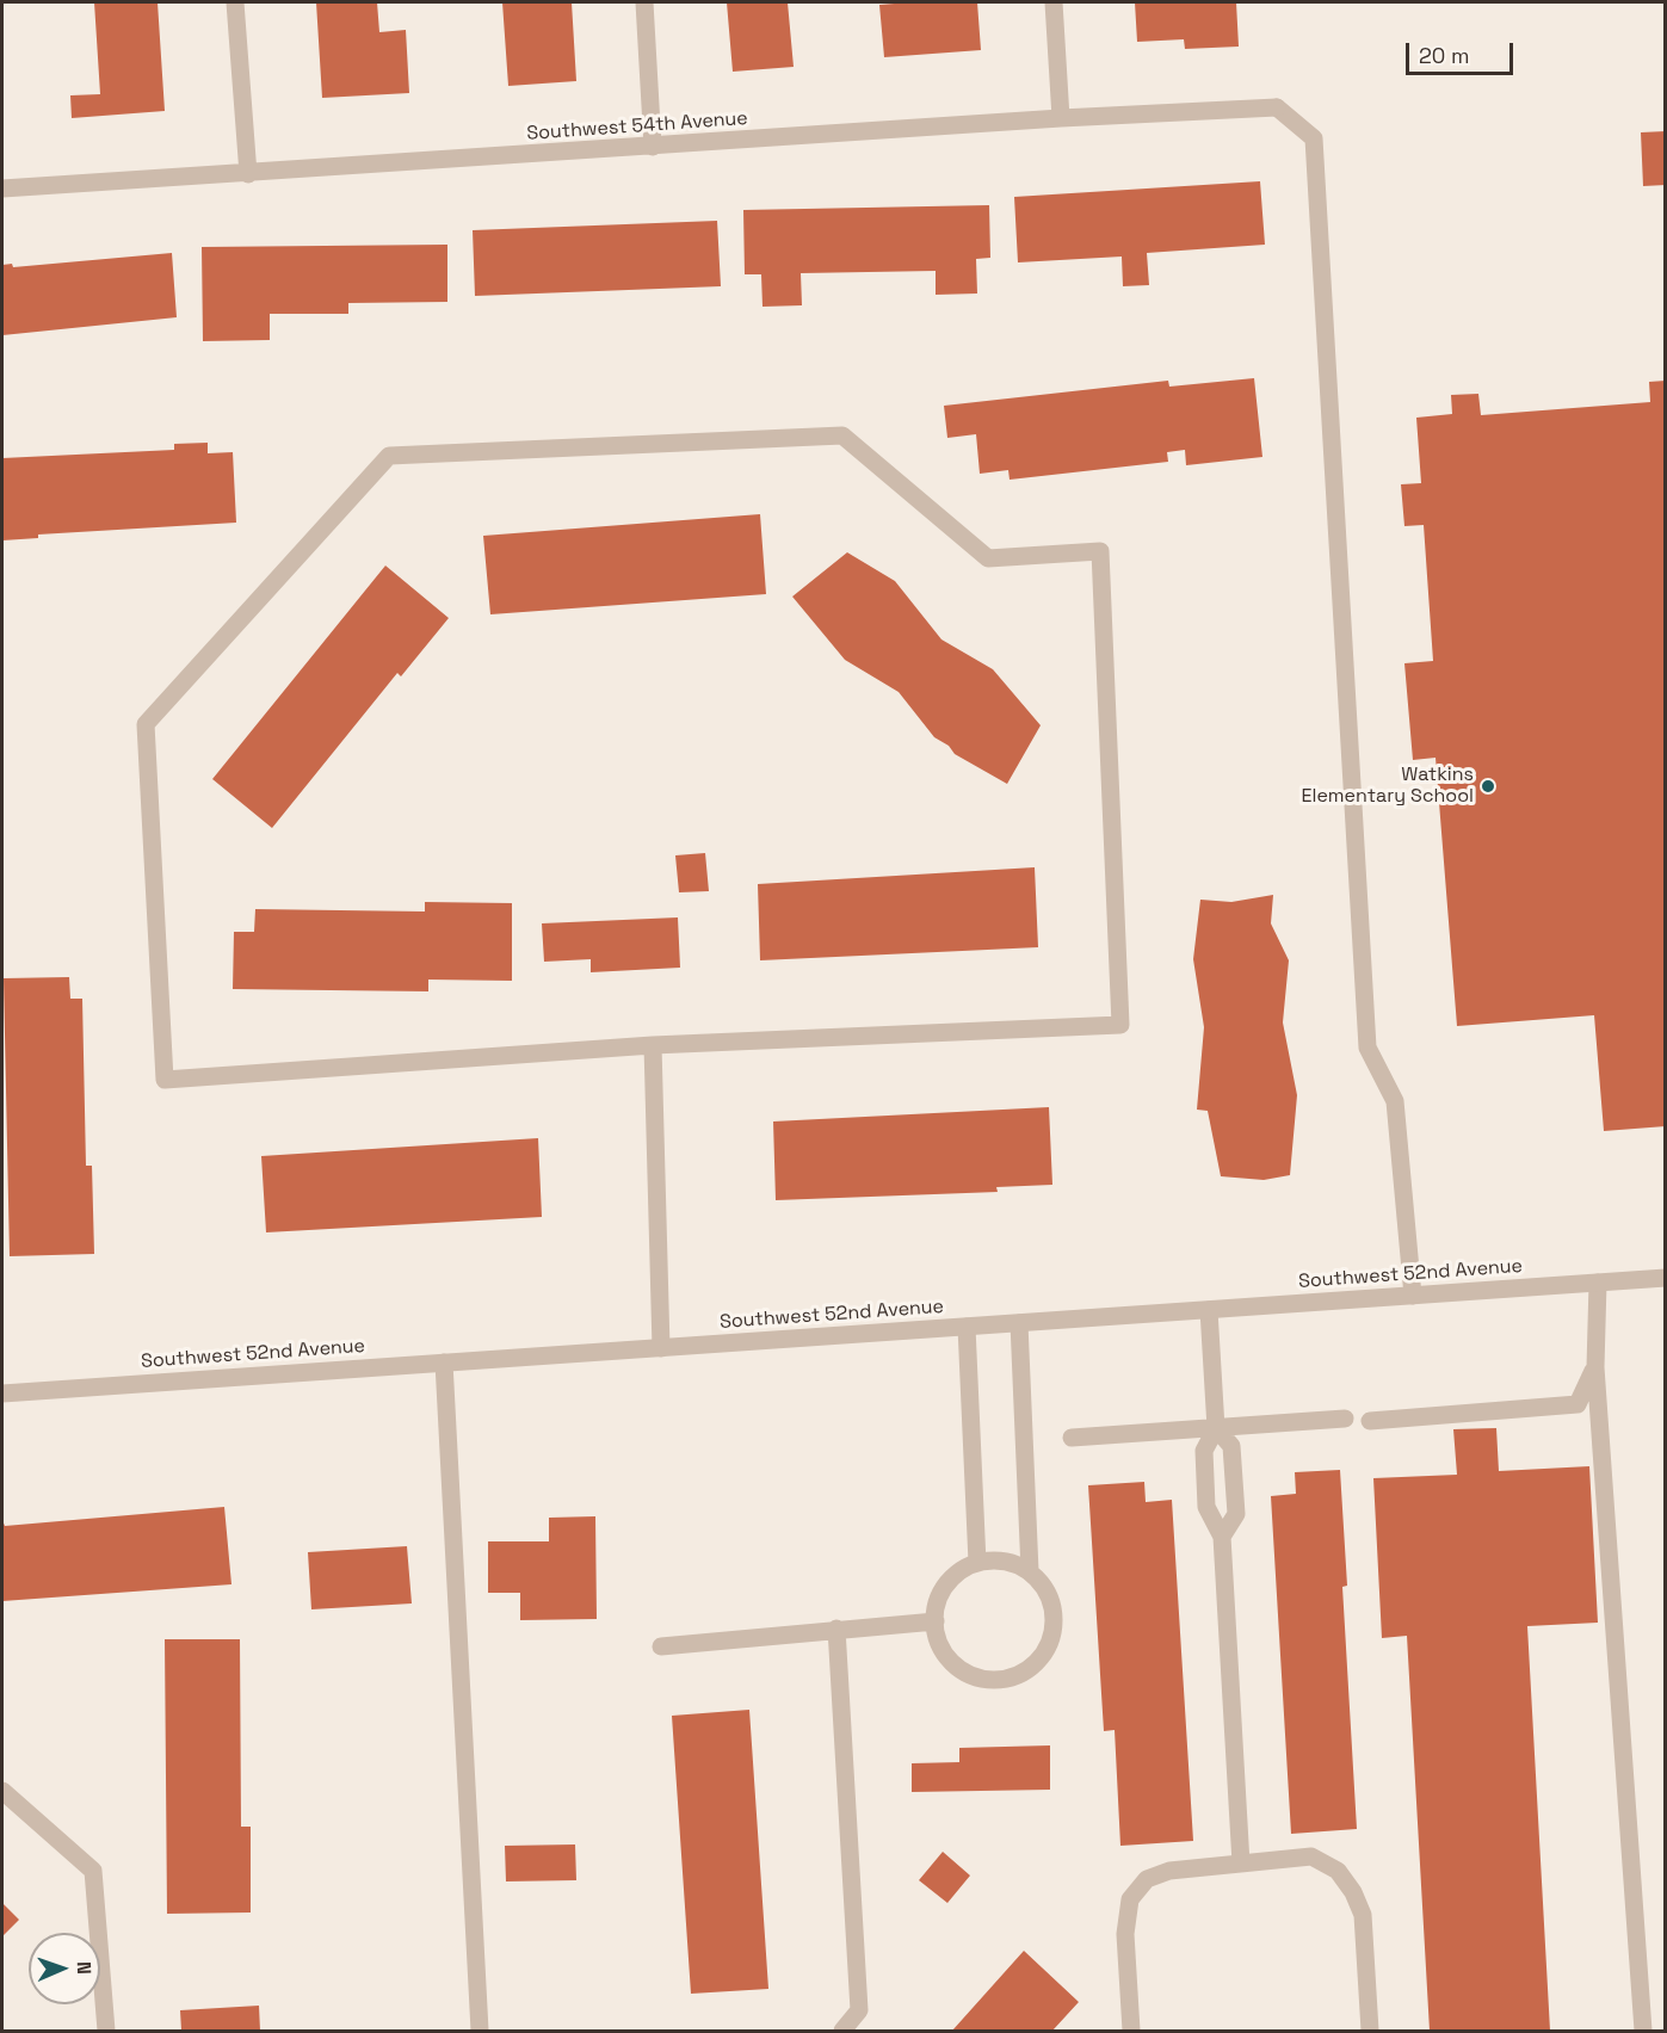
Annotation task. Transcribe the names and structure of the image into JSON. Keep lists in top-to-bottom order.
{
  "streets": {
    "street": ["Southwest 54th Avenue", "Southwest 52nd Avenue"]
  },
  "crossings": [
    ["Southwest 54th Avenue", "Southwest 52nd Avenue"]
  ],
  "places": ["Watkins Elementary School"],
  "scale_bar": "20 m",
  "north": "right"
}
